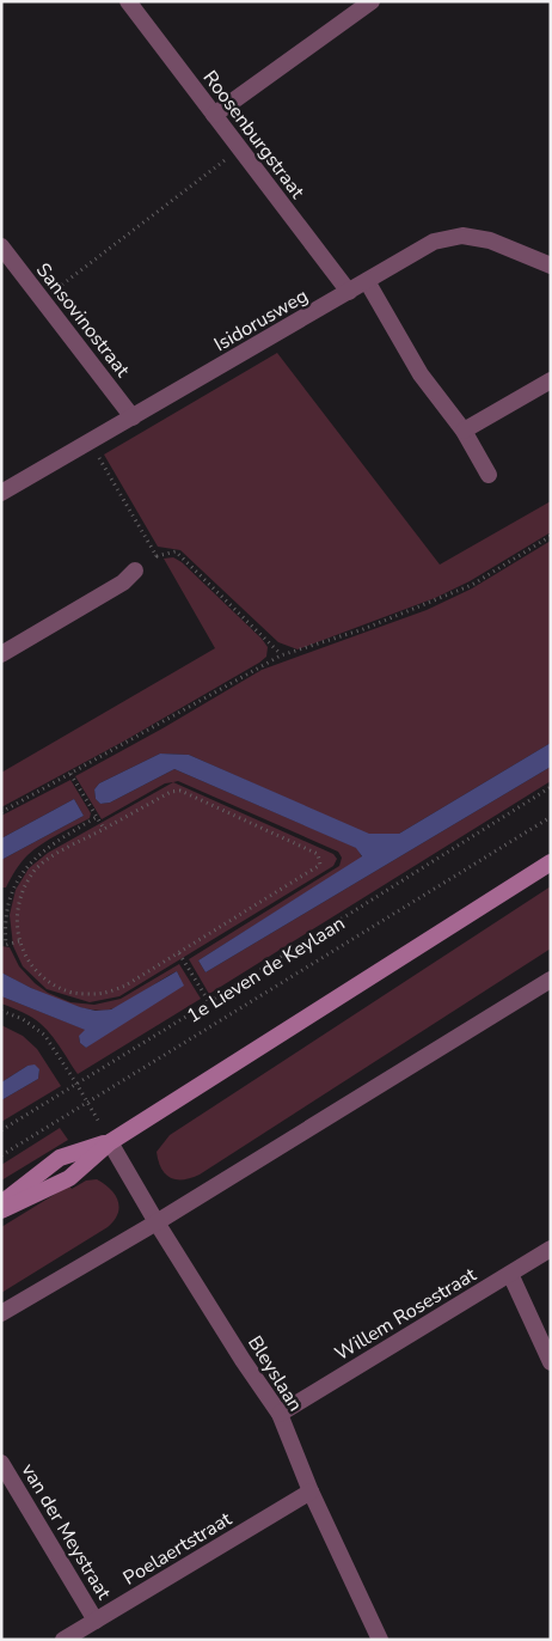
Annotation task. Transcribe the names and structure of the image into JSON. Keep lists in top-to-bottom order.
{
  "streets": {
    "street": [
      "Roosenburgstraat",
      "Sansovinostraat",
      "Isidorusweg",
      "Willem Rosestraat",
      "Bleyslaan",
      "van der Meystraat",
      "Poelaertstraat"
    ],
    "path": ["1e Lieven de Keylaan"]
  },
  "crossings": [
    ["Roosenburgstraat", "Isidorusweg"],
    ["Sansovinostraat", "Isidorusweg"],
    ["Willem Rosestraat", "Bleyslaan"],
    ["Bleyslaan", "Poelaertstraat"],
    ["van der Meystraat", "Poelaertstraat"]
  ]
}
